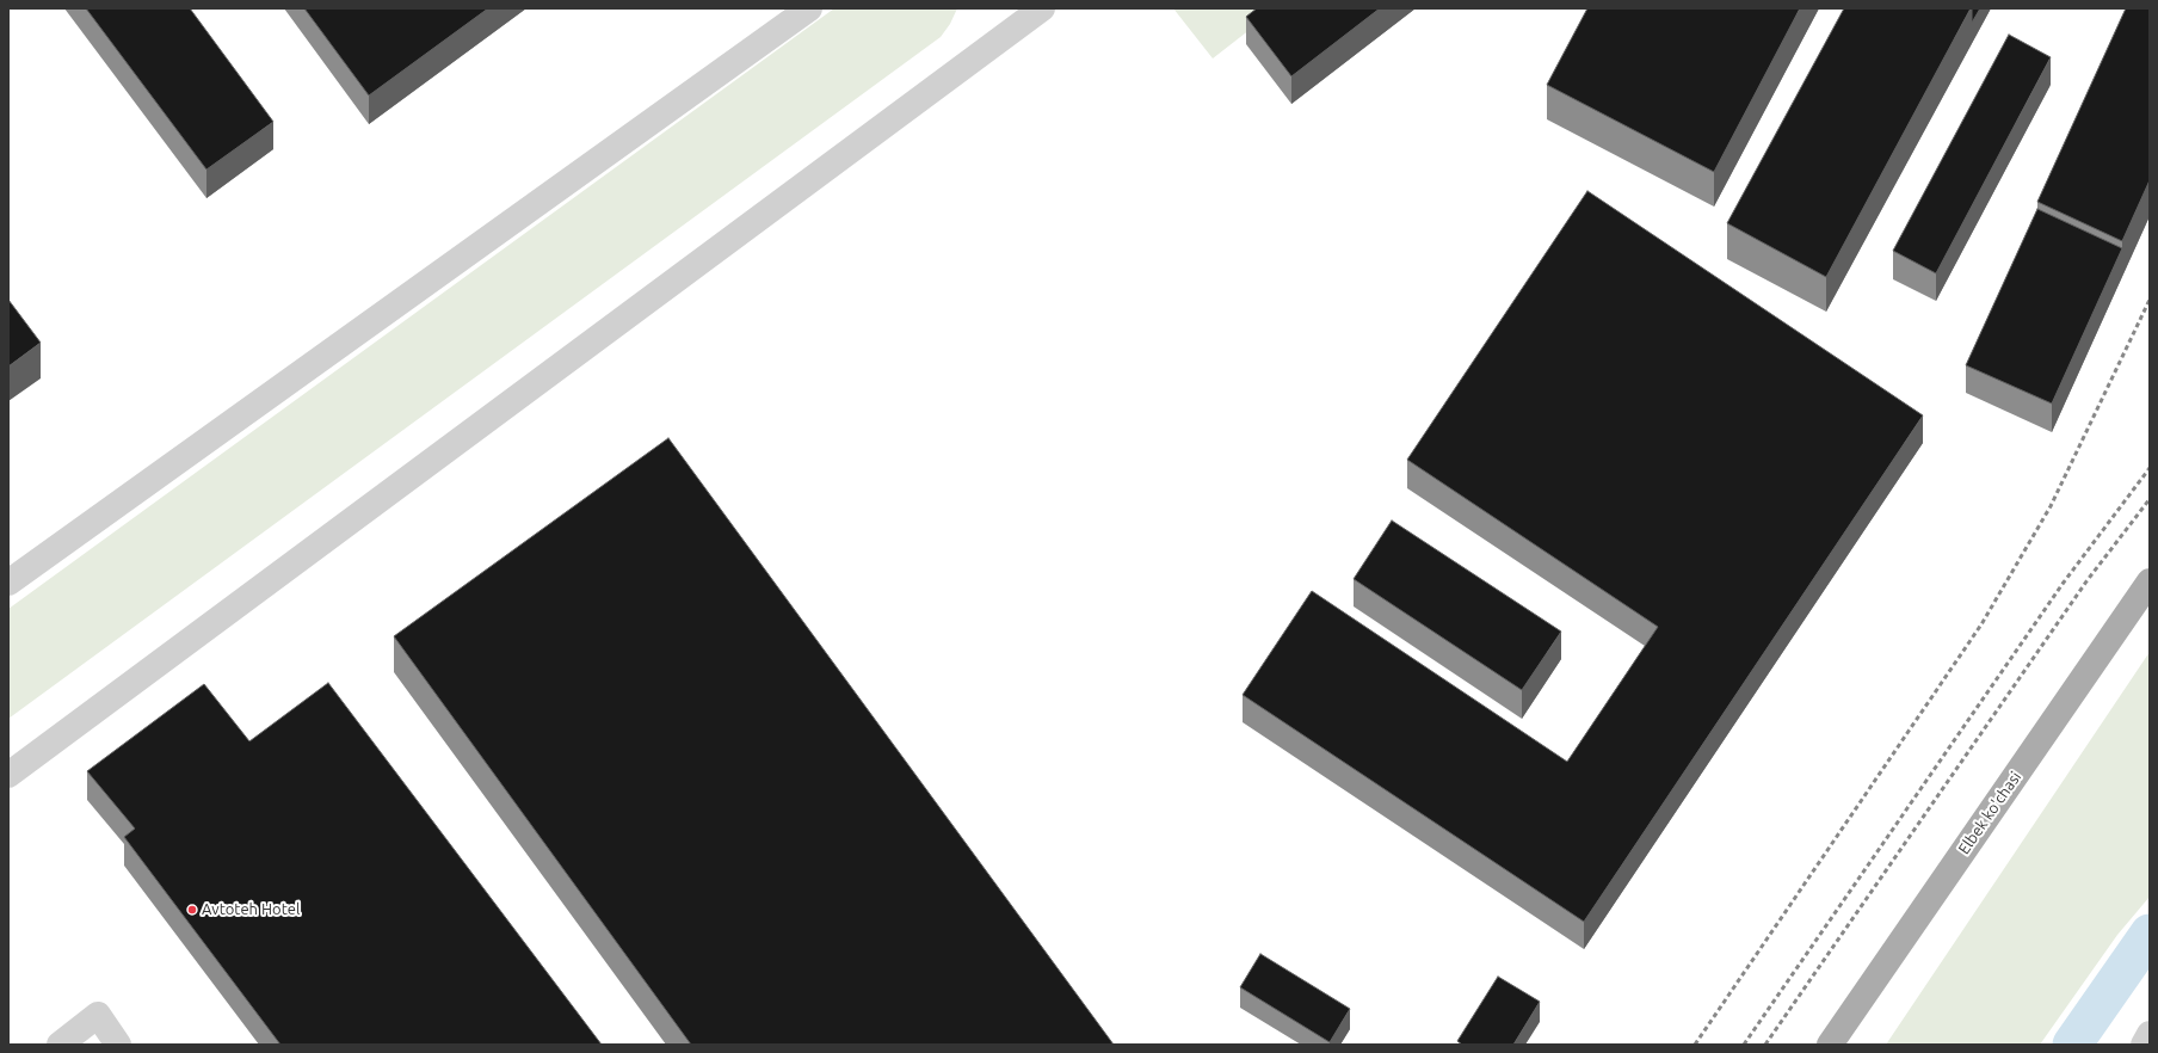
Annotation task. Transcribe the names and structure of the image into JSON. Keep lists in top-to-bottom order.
{
  "streets": {
    "main road": ["Elbek ko'chasi"]
  },
  "places": ["Avtoteh Hotel"]
}
